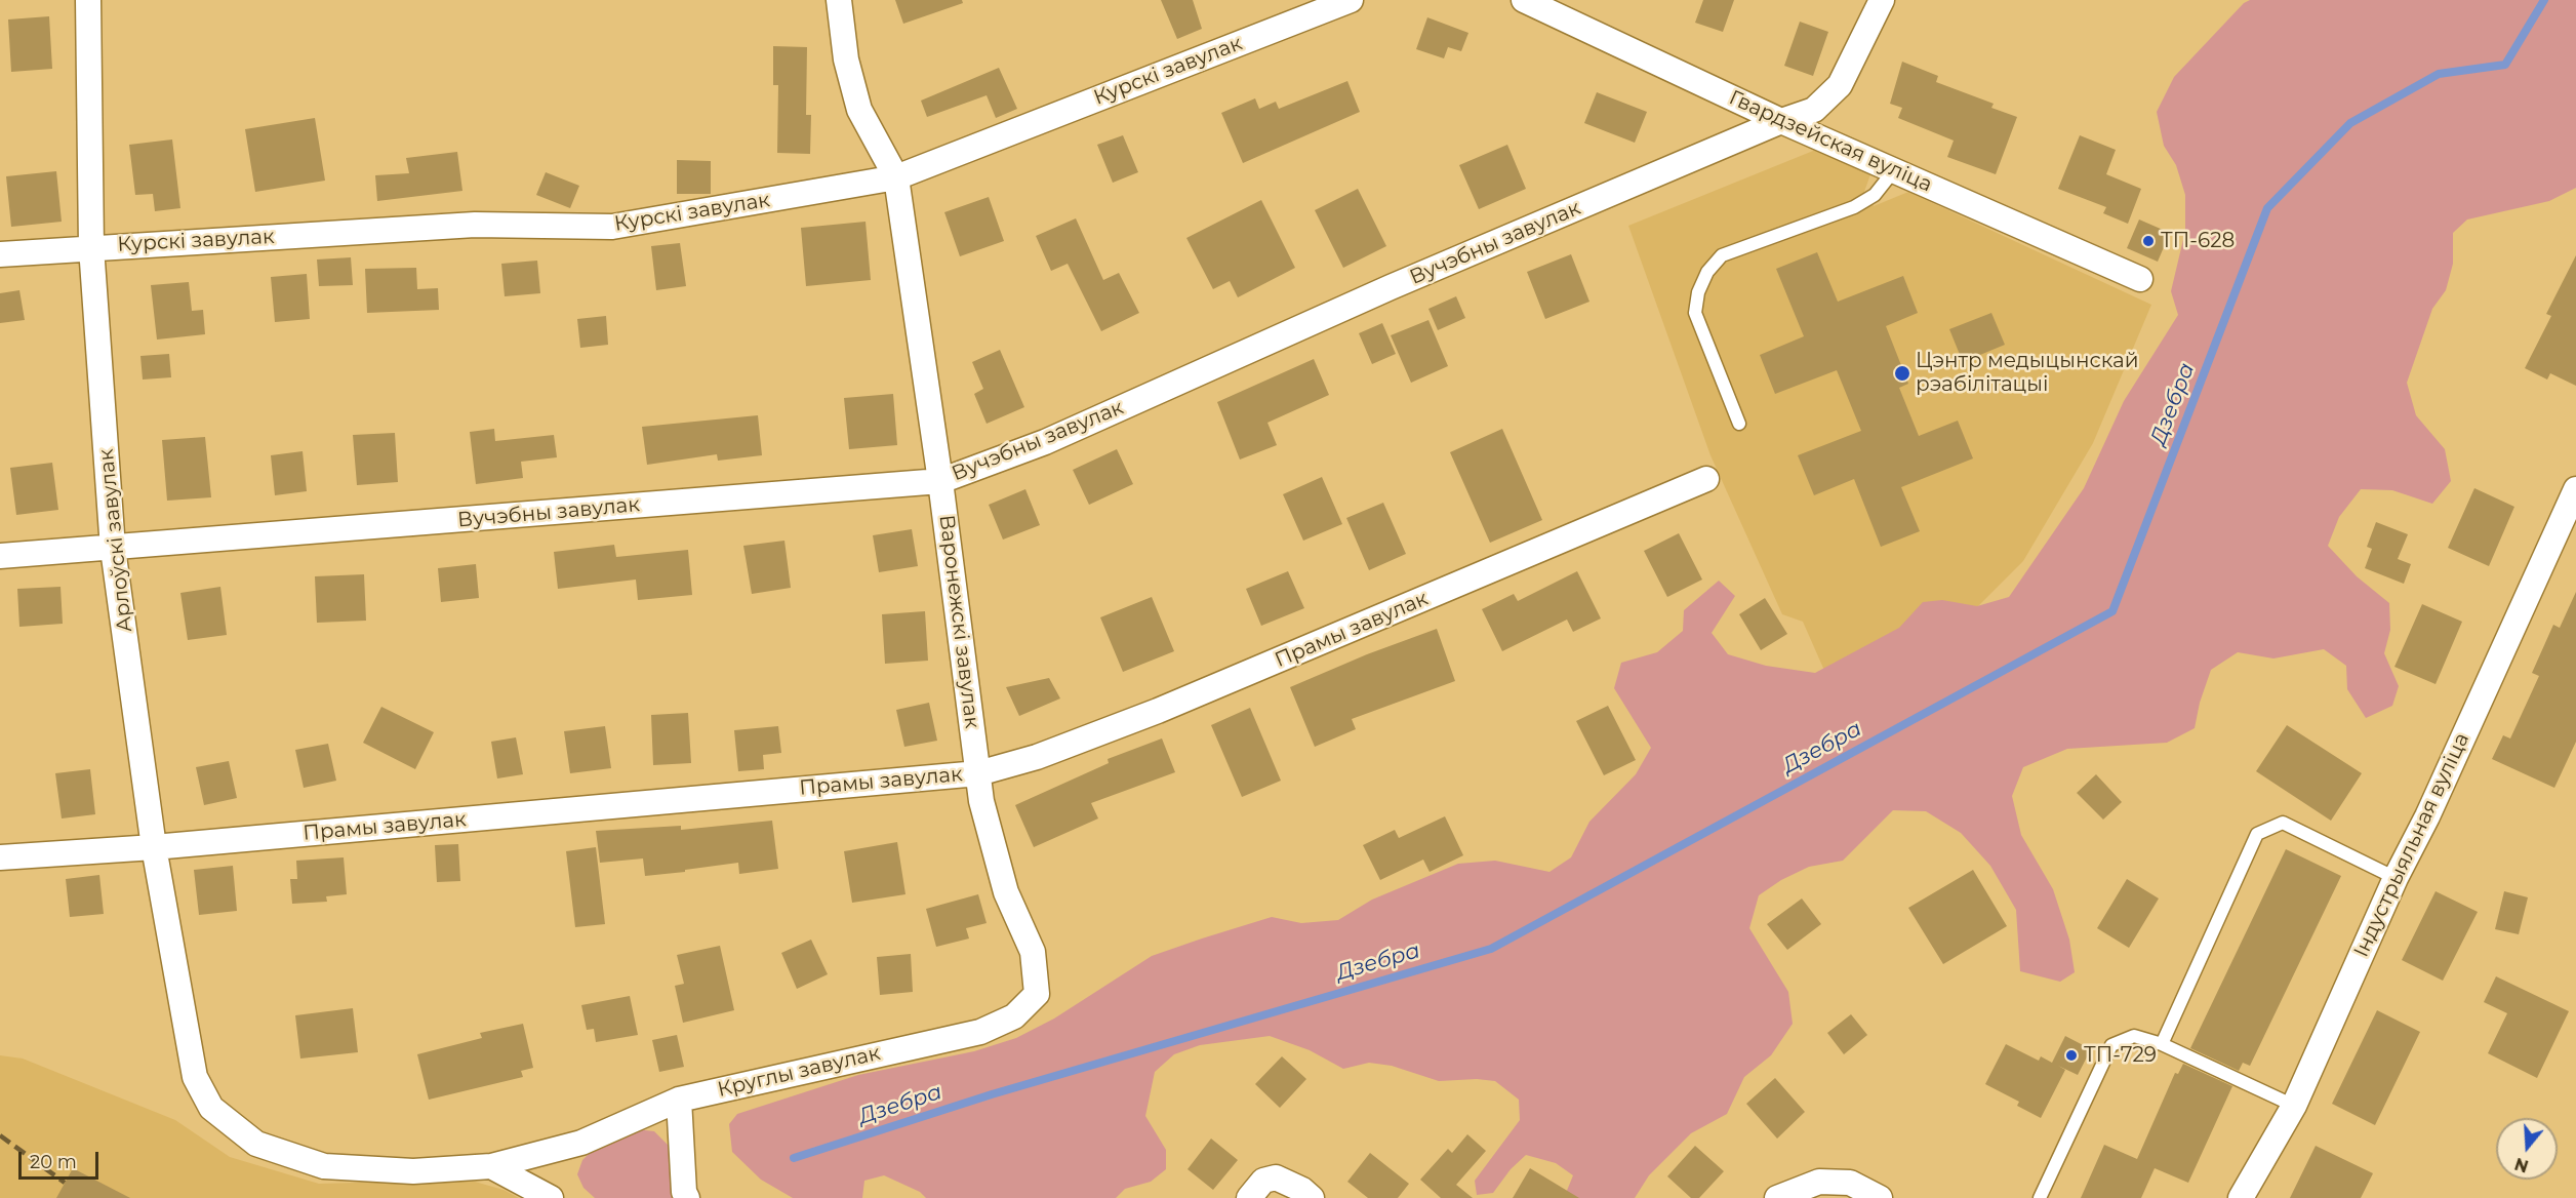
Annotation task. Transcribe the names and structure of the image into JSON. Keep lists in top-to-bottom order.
{
  "streets": {
    "street": [
      "Курскі завулак",
      "Гвардзейская вуліца",
      "Вучэбны завулак",
      "Арлоўскі завулак",
      "Варонежскі завулак",
      "Прамы завулак",
      "Індустрыяльная вуліца",
      "Круглы завулак"
    ]
  },
  "crossings": [
    ["Курскі завулак", "Арлоўскі завулак"],
    ["Курскі завулак", "Варонежскі завулак"],
    ["Гвардзейская вуліца", "Вучэбны завулак"],
    ["Вучэбны завулак", "Арлоўскі завулак"],
    ["Вучэбны завулак", "Варонежскі завулак"],
    ["Арлоўскі завулак", "Прамы завулак"],
    ["Арлоўскі завулак", "Круглы завулак"],
    ["Варонежскі завулак", "Прамы завулак"],
    ["Варонежскі завулак", "Круглы завулак"]
  ],
  "water": ["Дзебра"],
  "places": ["ТП-628", "Цэнтр медыцынскай рэабілітацыі", "ТП-729"],
  "scale_bar": "20 m",
  "north": "bottom"
}
